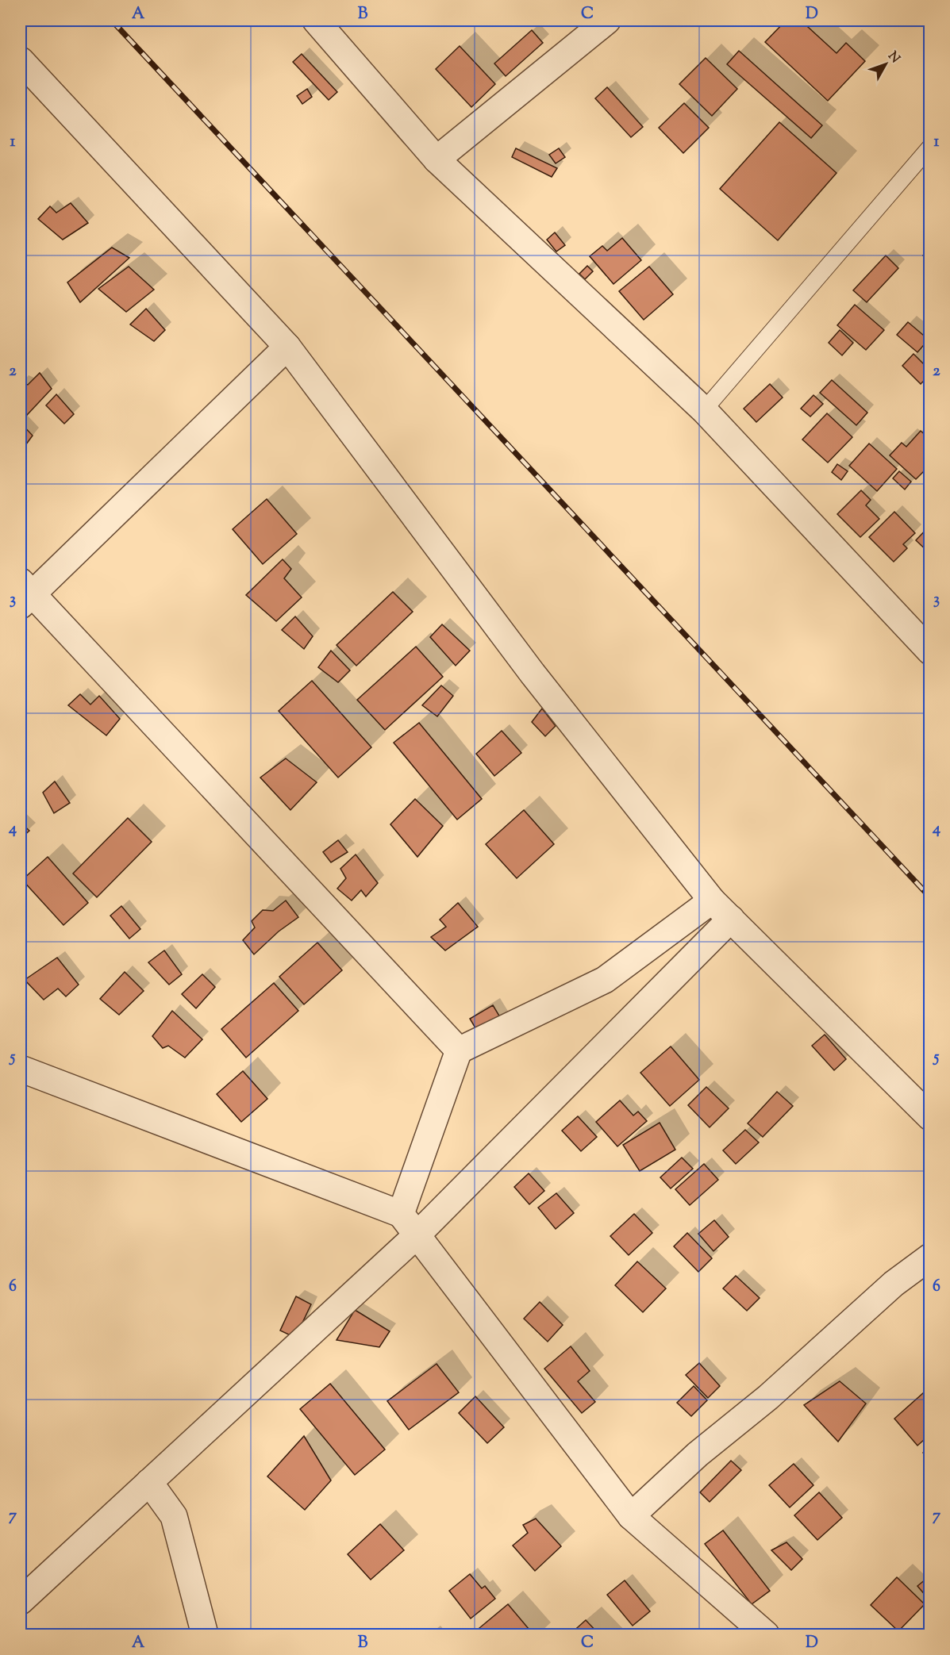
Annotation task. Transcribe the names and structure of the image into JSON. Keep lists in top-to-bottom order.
{
  "north": "top right",
  "grid": {
    "columns": [
      "A",
      "B",
      "C",
      "D"
    ],
    "rows": [
      "1",
      "2",
      "3",
      "4",
      "5",
      "6",
      "7"
    ]
  }
}
